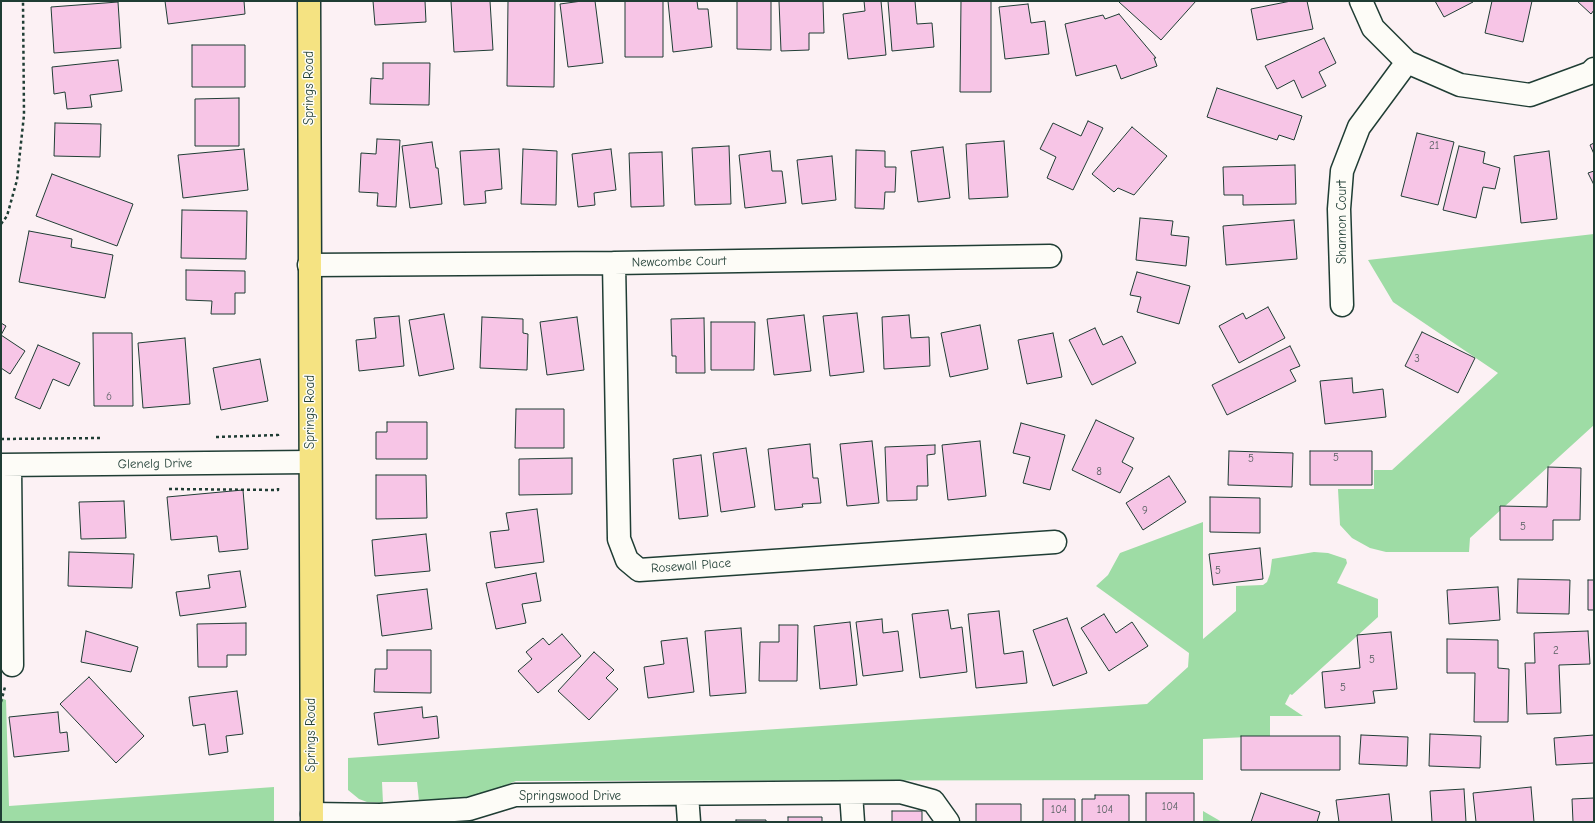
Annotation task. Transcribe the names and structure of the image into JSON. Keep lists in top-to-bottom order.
{
  "streets": {
    "main road": ["Springs Road"],
    "street": [
      "Shannon Court",
      "Newcombe Court",
      "Glenelg Drive",
      "Rosewall Place",
      "Springswood Drive"
    ]
  },
  "crossings": [
    ["Springs Road", "Newcombe Court"],
    ["Springs Road", "Glenelg Drive"],
    ["Springs Road", "Springswood Drive"],
    ["Newcombe Court", "Rosewall Place"]
  ],
  "house_numbers": [
    "21",
    "3",
    "6",
    "5",
    "5",
    "8",
    "9",
    "5",
    "5",
    "2",
    "5",
    "5",
    "104",
    "104",
    "104"
  ]
}
